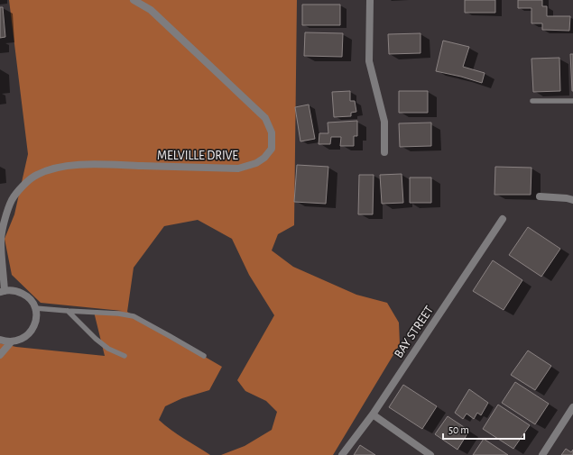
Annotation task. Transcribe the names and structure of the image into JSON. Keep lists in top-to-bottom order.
{
  "streets": {
    "street": ["MELVILLE DRIVE", "BAY STREET"]
  },
  "scale_bar": "50 m"
}
